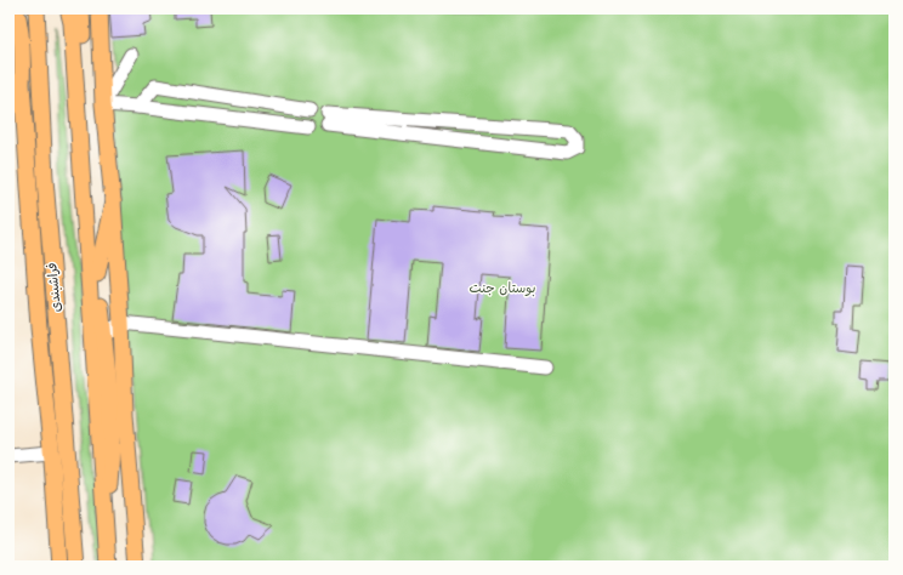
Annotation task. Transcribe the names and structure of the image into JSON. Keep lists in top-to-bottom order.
{
  "streets": {
    "main road": ["فراشبندی"]
  },
  "parks": ["بوستان جنت"]
}
